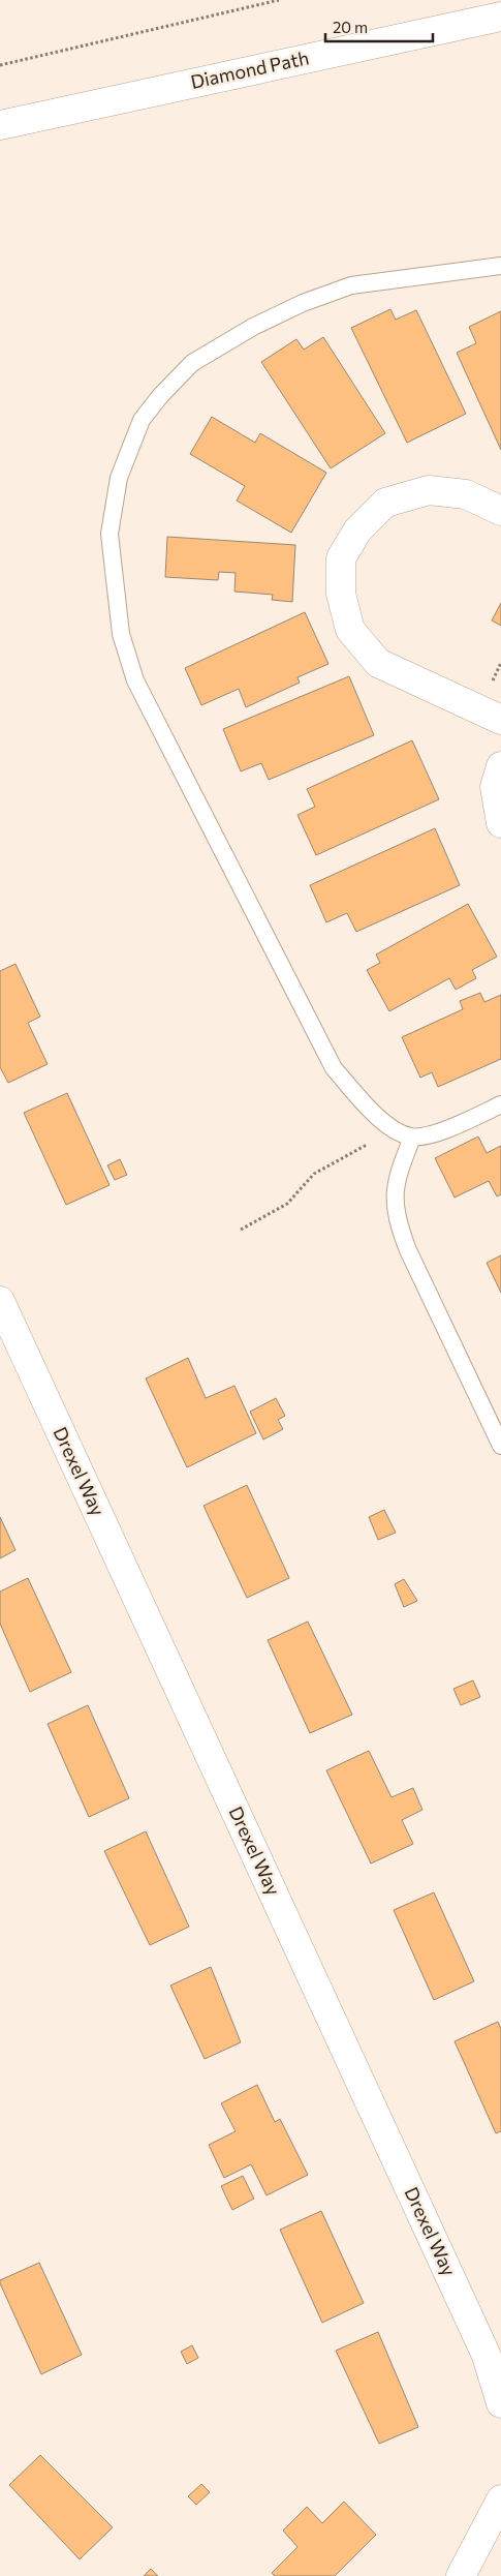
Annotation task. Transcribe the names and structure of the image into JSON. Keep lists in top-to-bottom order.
{
  "streets": {
    "street": ["Diamond Path", "Drexel Way"]
  },
  "scale_bar": "20 m"
}
